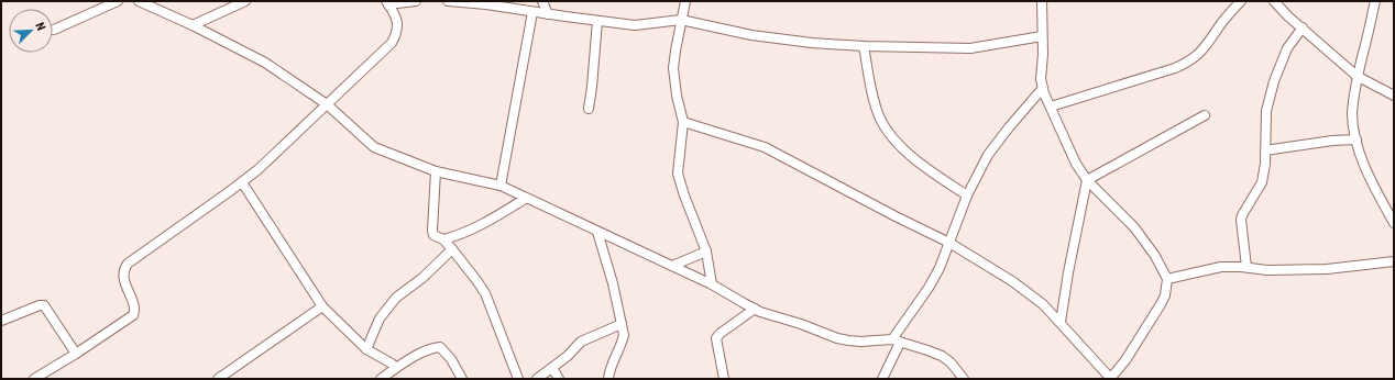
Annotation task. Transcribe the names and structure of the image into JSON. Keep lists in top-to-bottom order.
{
  "north": "top right"
}
